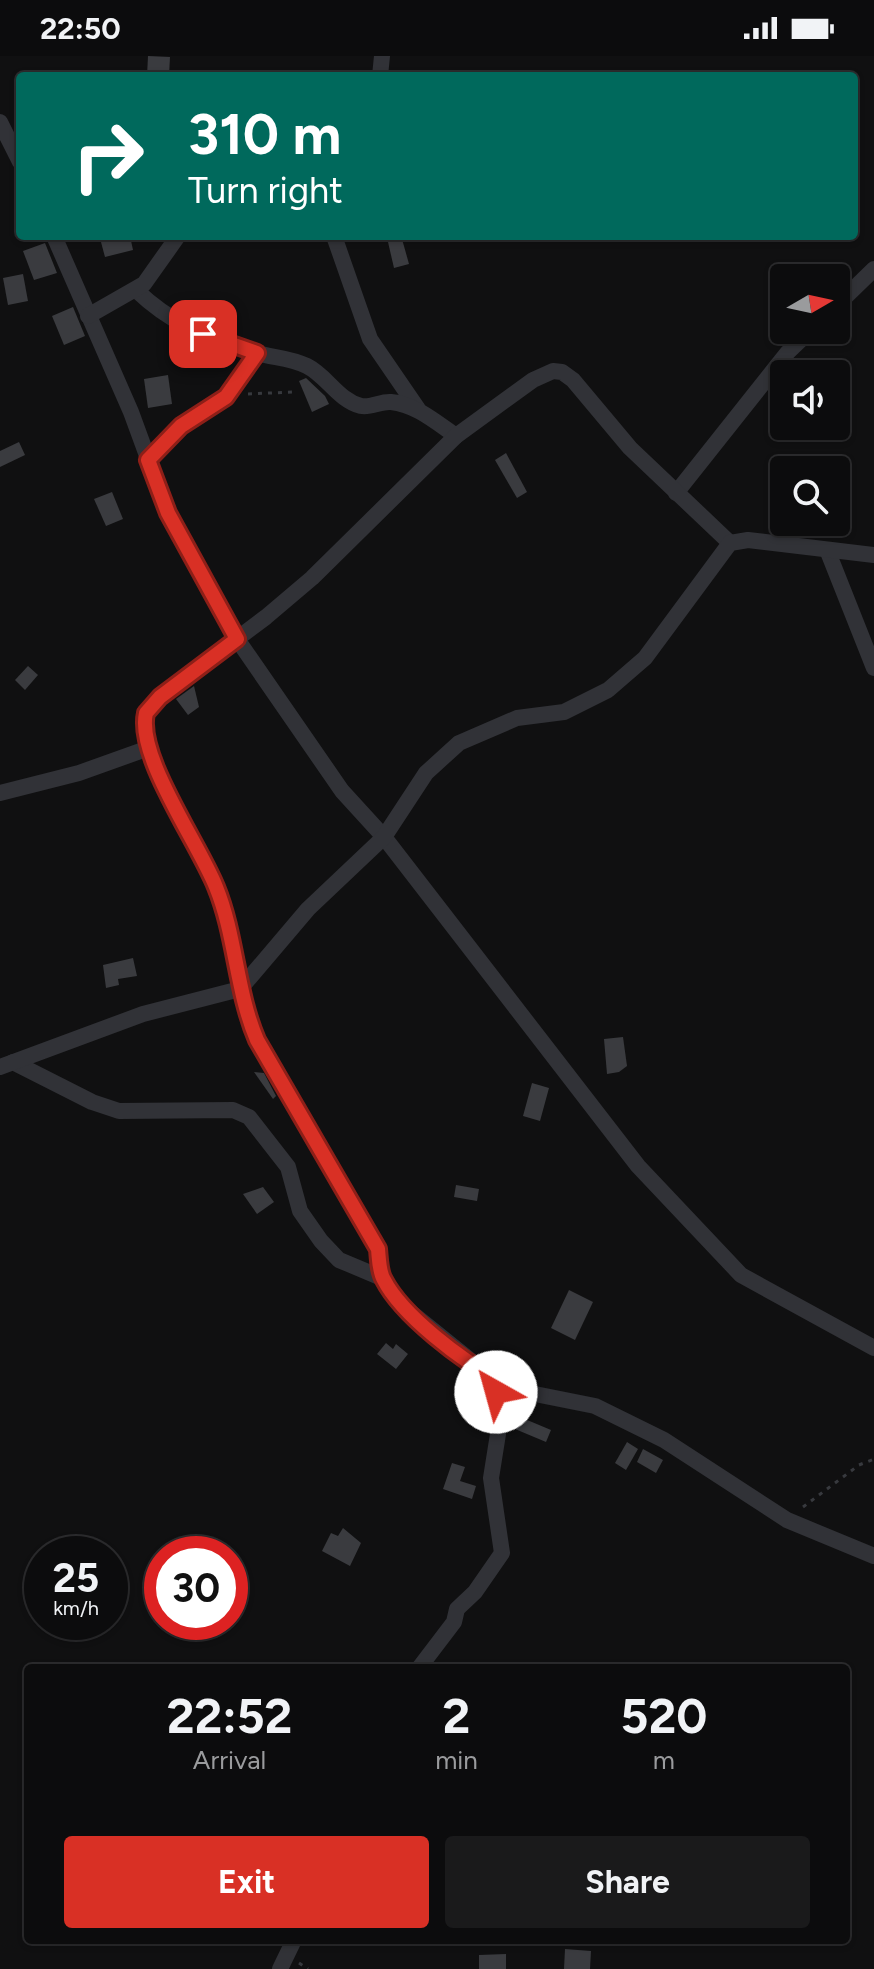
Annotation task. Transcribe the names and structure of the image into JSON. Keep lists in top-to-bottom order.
{
  "north": "right",
  "page": {
    "status": "22:50",
    "turn": ["310 m", "Turn right"],
    "speed": "25 km/h",
    "limit": "30",
    "eta": [
      "22:52",
      "Arrival",
      "2",
      "min",
      "520",
      "m"
    ],
    "buttons": ["Exit", "Share"]
  }
}
